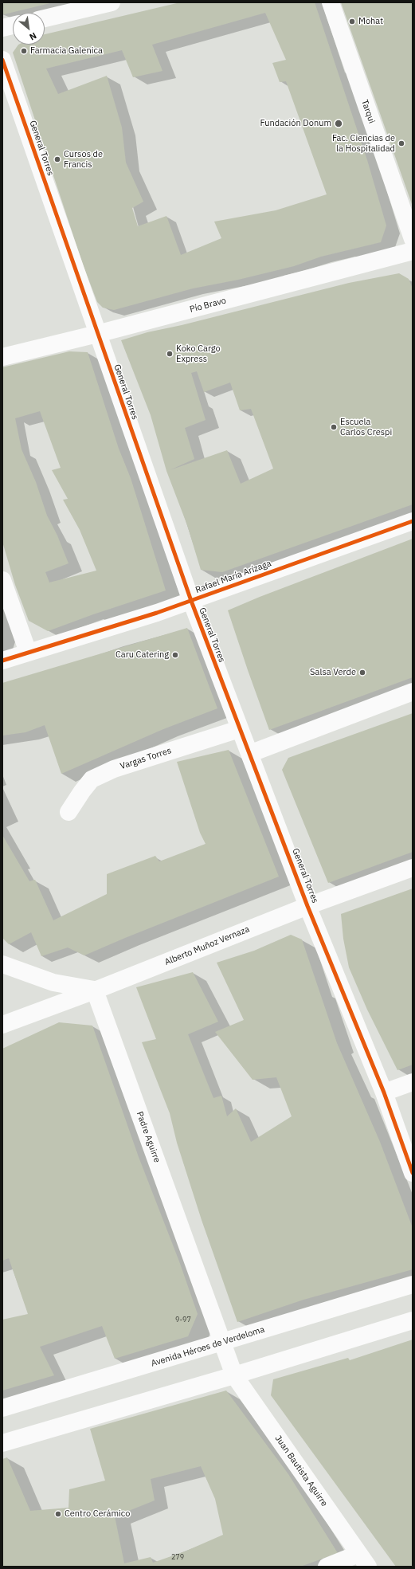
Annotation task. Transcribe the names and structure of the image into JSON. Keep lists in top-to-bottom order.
{
  "streets": {
    "street": [
      "Tarqui",
      "General Torres",
      "Pío Bravo",
      "Rafael María Arízaga",
      "Vargas Torres",
      "Alberto Muñoz Vernaza",
      "Padre Aguirre",
      "Avenida Héroes de Verdeloma",
      "Juan Bautista Aguirre"
    ]
  },
  "crossings": [
    ["General Torres", "Pío Bravo"],
    ["General Torres", "Rafael María Arízaga"],
    ["General Torres", "Vargas Torres"],
    ["General Torres", "Alberto Muñoz Vernaza"],
    ["Alberto Muñoz Vernaza", "Padre Aguirre"],
    ["Padre Aguirre", "Avenida Héroes de Verdeloma"],
    ["Padre Aguirre", "Juan Bautista Aguirre"]
  ],
  "places": [
    "Mohat",
    "Farmacia Galenica",
    "Fundación Donum",
    "Fac. Ciencias de la Hospitalidad",
    "Cursos de Francis",
    "Koko Cargo Express",
    "Escuela Carlos Crespi",
    "Caru Catering",
    "Salsa Verde",
    "Centro Cerámico"
  ],
  "house_numbers": ["9-97", "279"],
  "north": "bottom right"
}
